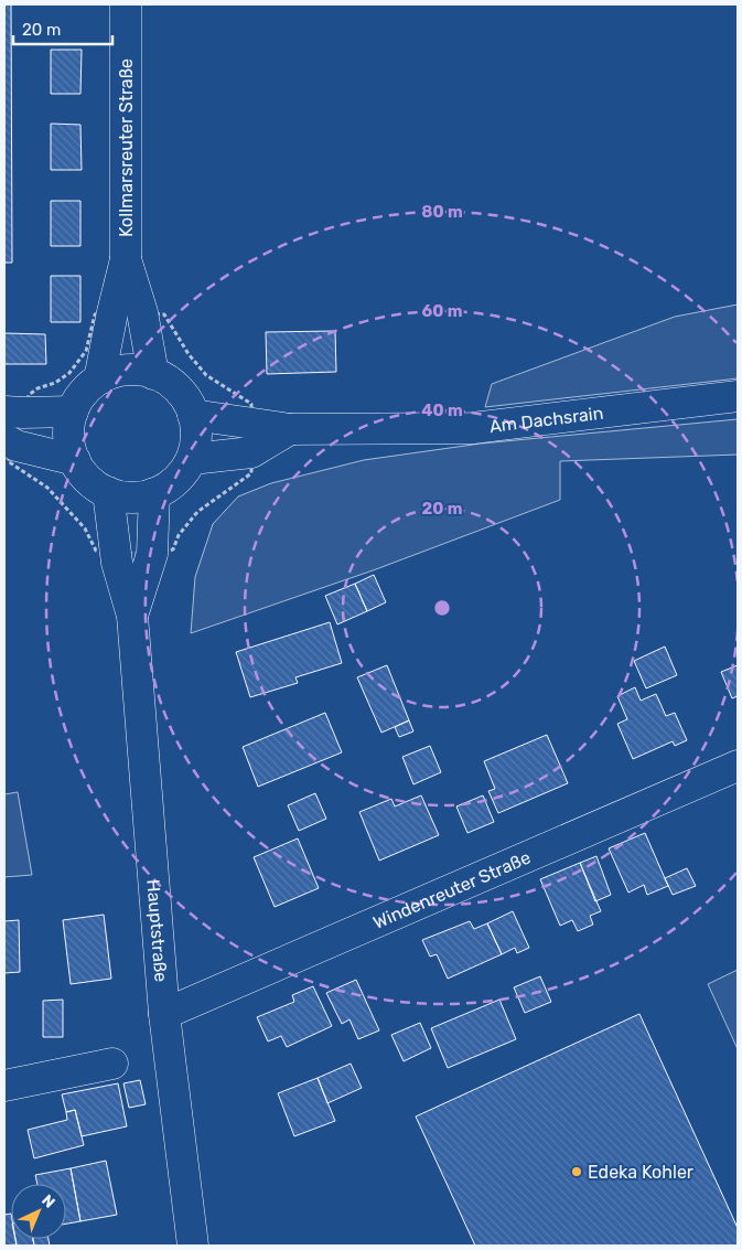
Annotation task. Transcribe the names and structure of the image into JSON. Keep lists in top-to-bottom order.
{
  "streets": {
    "main road": [
      "Kollmarsreuter Straße",
      "Am Dachsrain",
      "Windenreuter Straße",
      "Hauptstraße"
    ]
  },
  "crossings": [
    ["Kollmarsreuter Straße", "Am Dachsrain"],
    ["Kollmarsreuter Straße", "Hauptstraße"],
    ["Am Dachsrain", "Hauptstraße"],
    ["Windenreuter Straße", "Hauptstraße"]
  ],
  "places": ["Edeka Kohler"],
  "scale_bar": "20 m",
  "north": "top right",
  "rings": [
    "80 m",
    "60 m",
    "40 m",
    "20 m"
  ]
}
